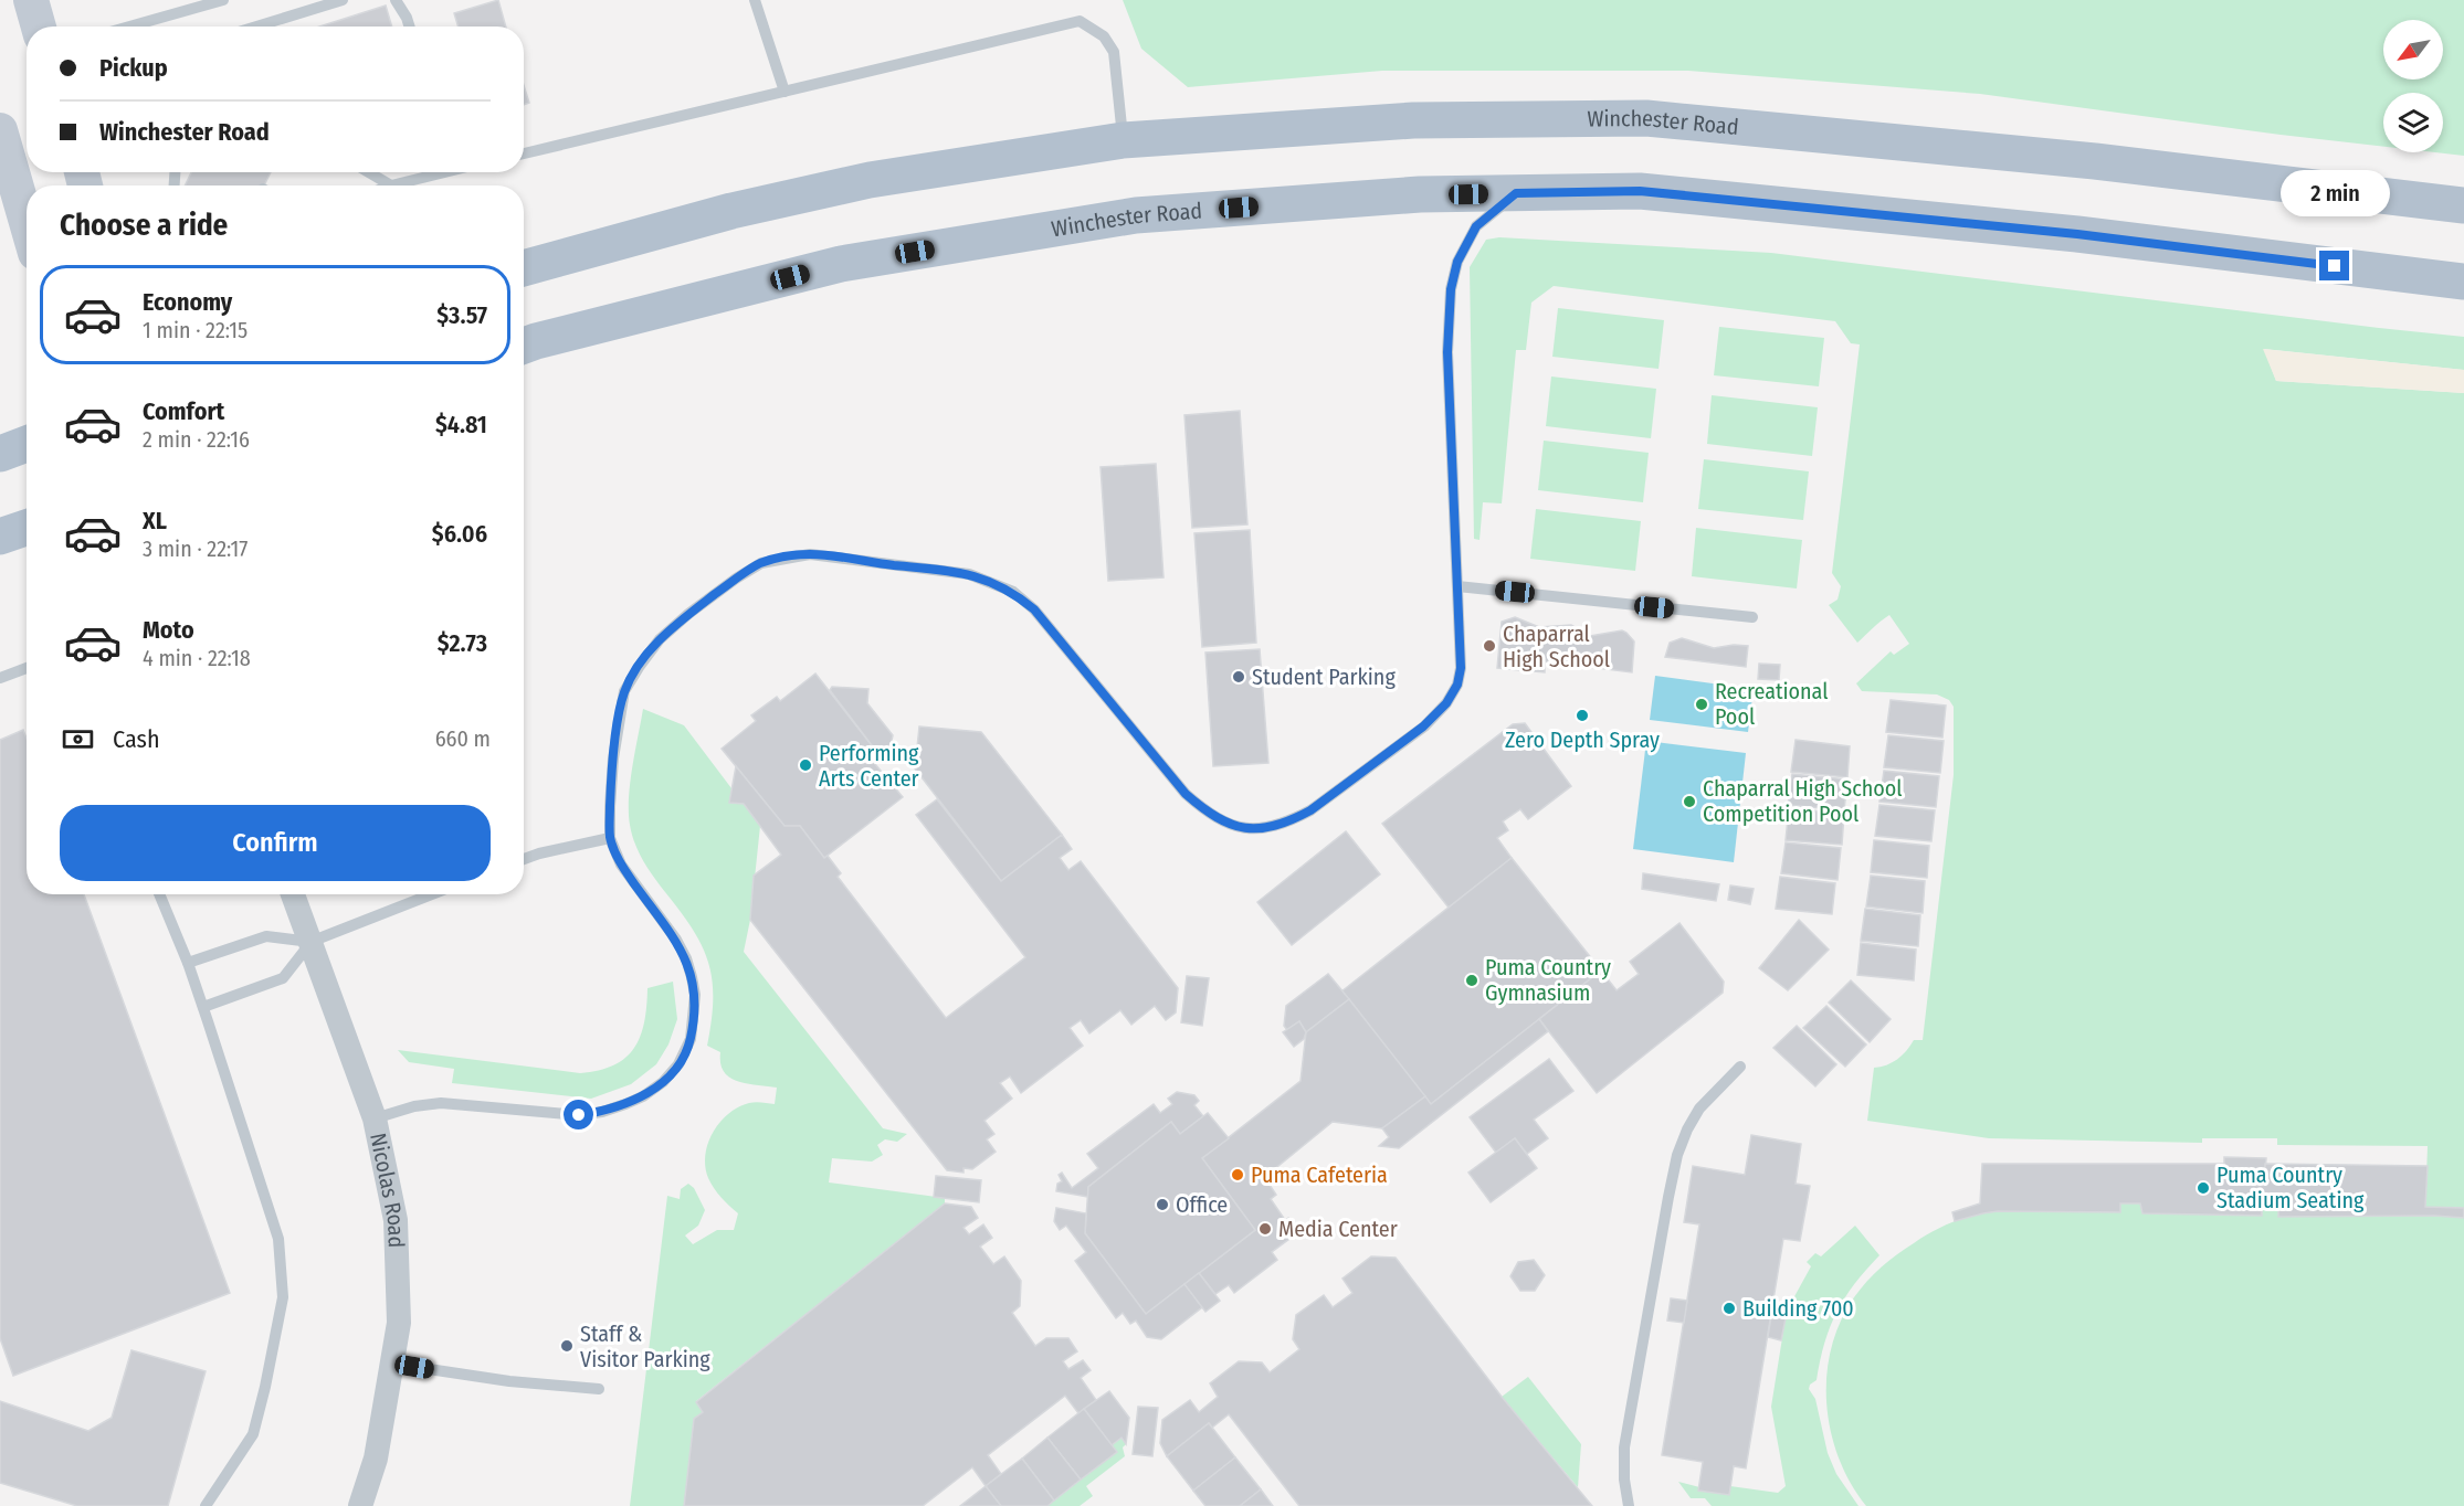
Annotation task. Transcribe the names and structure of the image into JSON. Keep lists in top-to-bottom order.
{
  "streets": {
    "main road": ["Winchester Road"],
    "street": ["Nicolas Road"]
  },
  "places": [
    "Chaparral High School",
    "Student Parking",
    "Recreational Pool",
    "Zero Depth Spray",
    "Performing Arts Center",
    "Chaparral High School Competition Pool",
    "Puma Country Gymnasium",
    "Puma Cafeteria",
    "Puma Country Stadium Seating",
    "Office",
    "Media Center",
    "Building 700",
    "Staff & Visitor Parking"
  ],
  "north": "bottom left",
  "page": {
    "banner": ["Pickup", "Winchester Road"],
    "bubble": "2 min",
    "heading": "Choose a ride",
    "list": [
      {
        "name": "Economy",
        "note": "1 min · 22:15",
        "value": "$3.57"
      },
      {
        "name": "Comfort",
        "note": "2 min · 22:16",
        "value": "$4.81"
      },
      {
        "name": "XL",
        "note": "3 min · 22:17",
        "value": "$6.06"
      },
      {
        "name": "Moto",
        "note": "4 min · 22:18",
        "value": "$2.73"
      }
    ],
    "pay": ["Cash", "660 m"],
    "buttons": "Confirm"
  }
}
